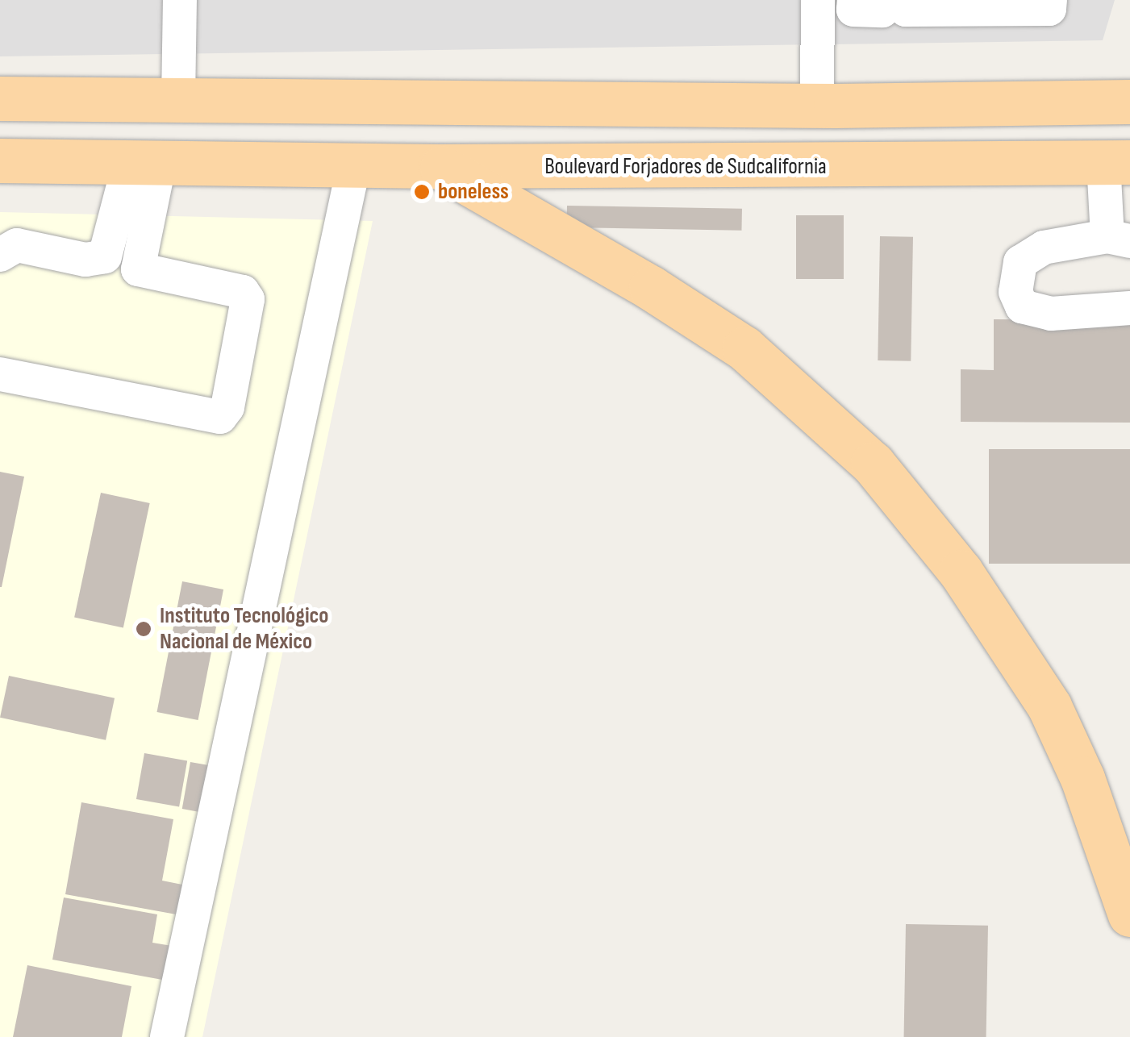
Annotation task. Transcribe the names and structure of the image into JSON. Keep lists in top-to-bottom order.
{
  "streets": {
    "main road": ["Boulevard Forjadores de Sudcalifornia"]
  },
  "places": ["boneless", "Instituto Tecnológico Nacional de México"]
}
